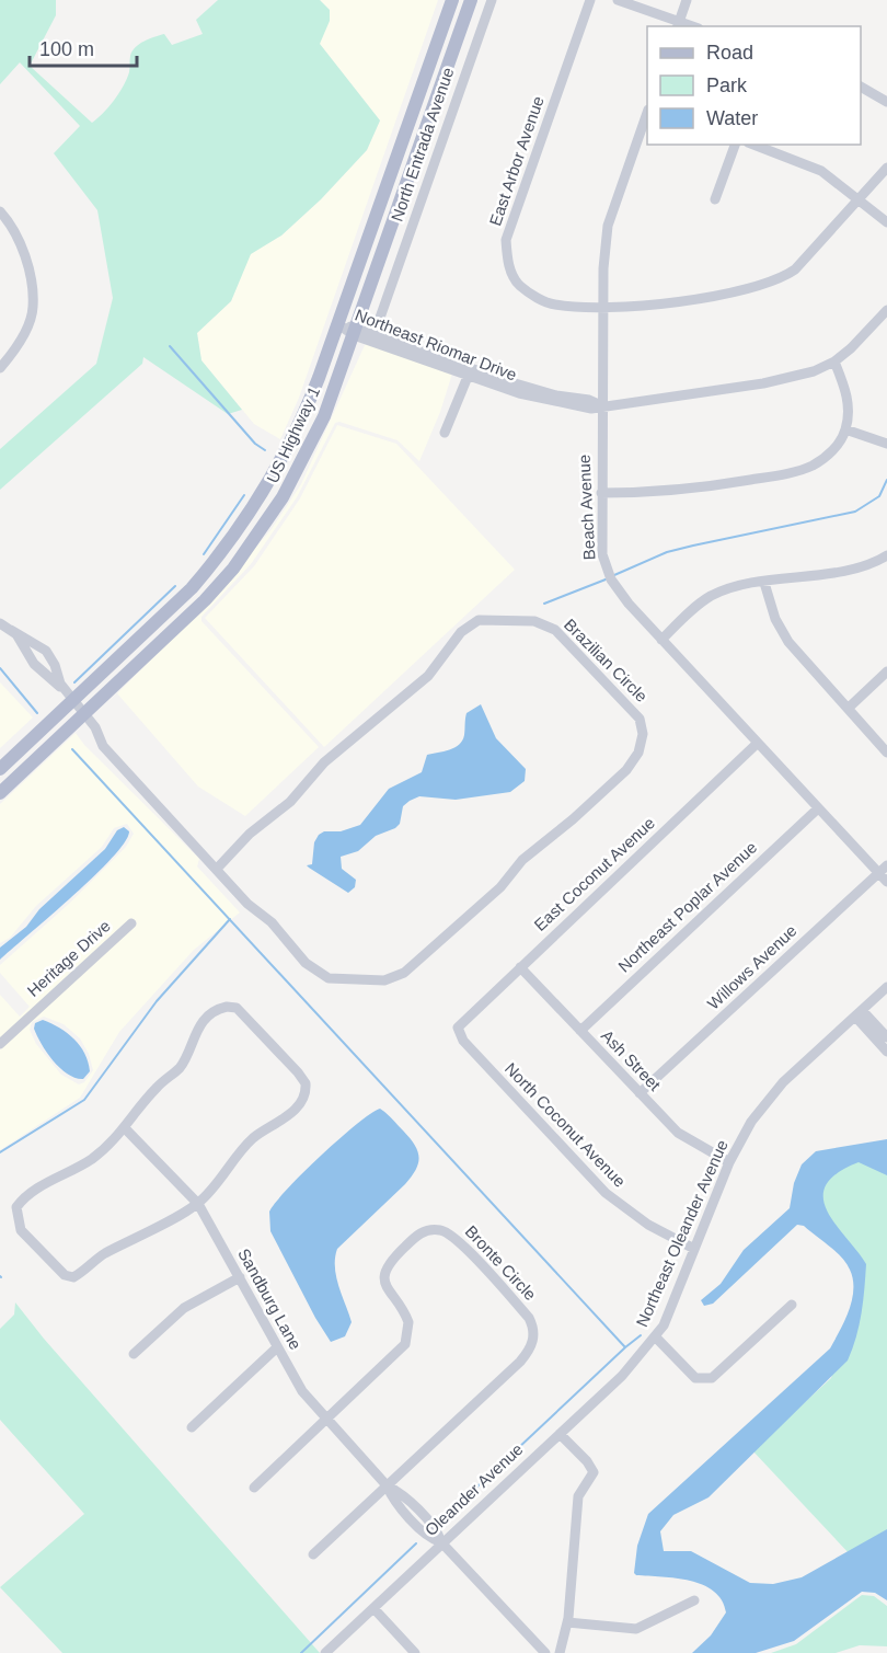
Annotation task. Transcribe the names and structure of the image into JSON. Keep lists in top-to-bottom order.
{
  "streets": {
    "main road": ["US Highway 1"],
    "street": [
      "North Entrada Avenue",
      "East Arbor Avenue",
      "Northeast Riomar Drive",
      "Beach Avenue",
      "Brazilian Circle",
      "East Coconut Avenue",
      "Northeast Poplar Avenue",
      "Heritage Drive",
      "Willows Avenue",
      "Ash Street",
      "North Coconut Avenue",
      "Northeast Oleander Avenue",
      "Bronte Circle",
      "Sandburg Lane",
      "Oleander Avenue"
    ]
  },
  "crossings": [
    ["North Entrada Avenue", "Northeast Riomar Drive"],
    ["East Arbor Avenue", "Beach Avenue"],
    ["Northeast Riomar Drive", "US Highway 1"],
    ["Northeast Riomar Drive", "Beach Avenue"],
    ["US Highway 1", "Brazilian Circle"],
    ["Beach Avenue", "East Coconut Avenue"],
    ["Beach Avenue", "Northeast Poplar Avenue"],
    ["Beach Avenue", "Willows Avenue"],
    ["East Coconut Avenue", "Ash Street"],
    ["East Coconut Avenue", "North Coconut Avenue"],
    ["Northeast Poplar Avenue", "Ash Street"],
    ["Willows Avenue", "Ash Street"],
    ["Ash Street", "Northeast Oleander Avenue"],
    ["North Coconut Avenue", "Northeast Oleander Avenue"],
    ["Northeast Oleander Avenue", "Oleander Avenue"],
    ["Bronte Circle", "Sandburg Lane"],
    ["Sandburg Lane", "Oleander Avenue"]
  ],
  "legend": ["Road", "Park", "Water"],
  "scale_bar": "100 m"
}
